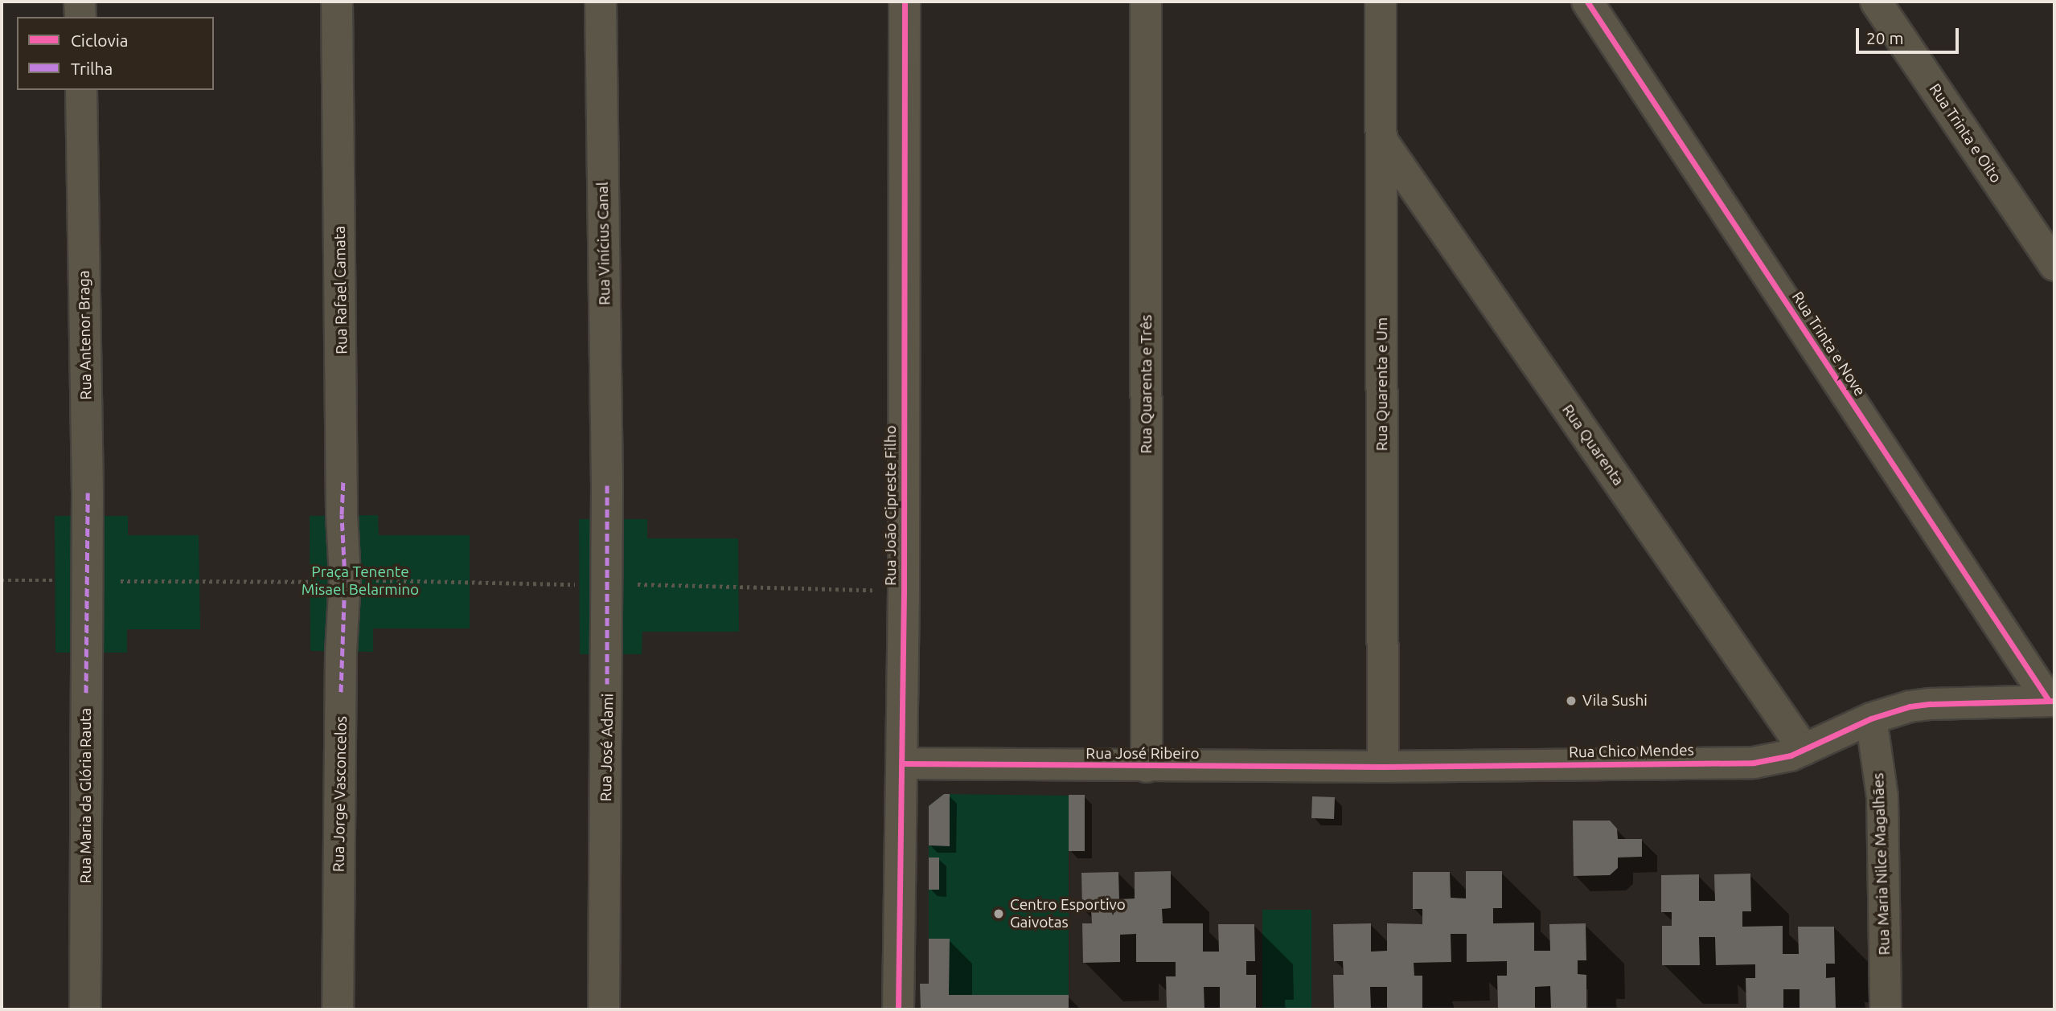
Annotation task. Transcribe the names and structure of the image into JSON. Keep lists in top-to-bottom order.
{
  "streets": {
    "street": [
      "Rua Trinta e Oito",
      "Rua Vinícius Canal",
      "Rua Rafael Camata",
      "Rua Antenor Braga",
      "Rua Trinta e Nove",
      "Rua Quarenta e Três",
      "Rua Quarenta e Um",
      "Rua Quarenta",
      "Rua João Cipreste Filho",
      "Rua José Adami",
      "Rua Chico Mendes",
      "Rua José Ribeiro",
      "Rua Jorge Vasconcelos",
      "Rua Maria da Glória Rauta",
      "Rua Maria Nilce Magalhães"
    ]
  },
  "crossings": [
    ["Rua Vinícius Canal", "Rua José Adami"],
    ["Rua Rafael Camata", "Rua Jorge Vasconcelos"],
    ["Rua Antenor Braga", "Rua Maria da Glória Rauta"],
    ["Rua Quarenta e Três", "Rua José Ribeiro"],
    ["Rua Quarenta e Um", "Rua Quarenta"],
    ["Rua Quarenta e Um", "Rua Chico Mendes"],
    ["Rua Quarenta e Um", "Rua José Ribeiro"],
    ["Rua Quarenta", "Rua Chico Mendes"],
    ["Rua João Cipreste Filho", "Rua José Ribeiro"],
    ["Rua Chico Mendes", "Rua José Ribeiro"],
    ["Rua Chico Mendes", "Rua Maria Nilce Magalhães"]
  ],
  "parks": ["Praça Tenente Misael Belarmino"],
  "places": ["Vila Sushi", "Centro Esportivo Gaivotas"],
  "legend": ["Ciclovia", "Trilha"],
  "scale_bar": "20 m"
}
